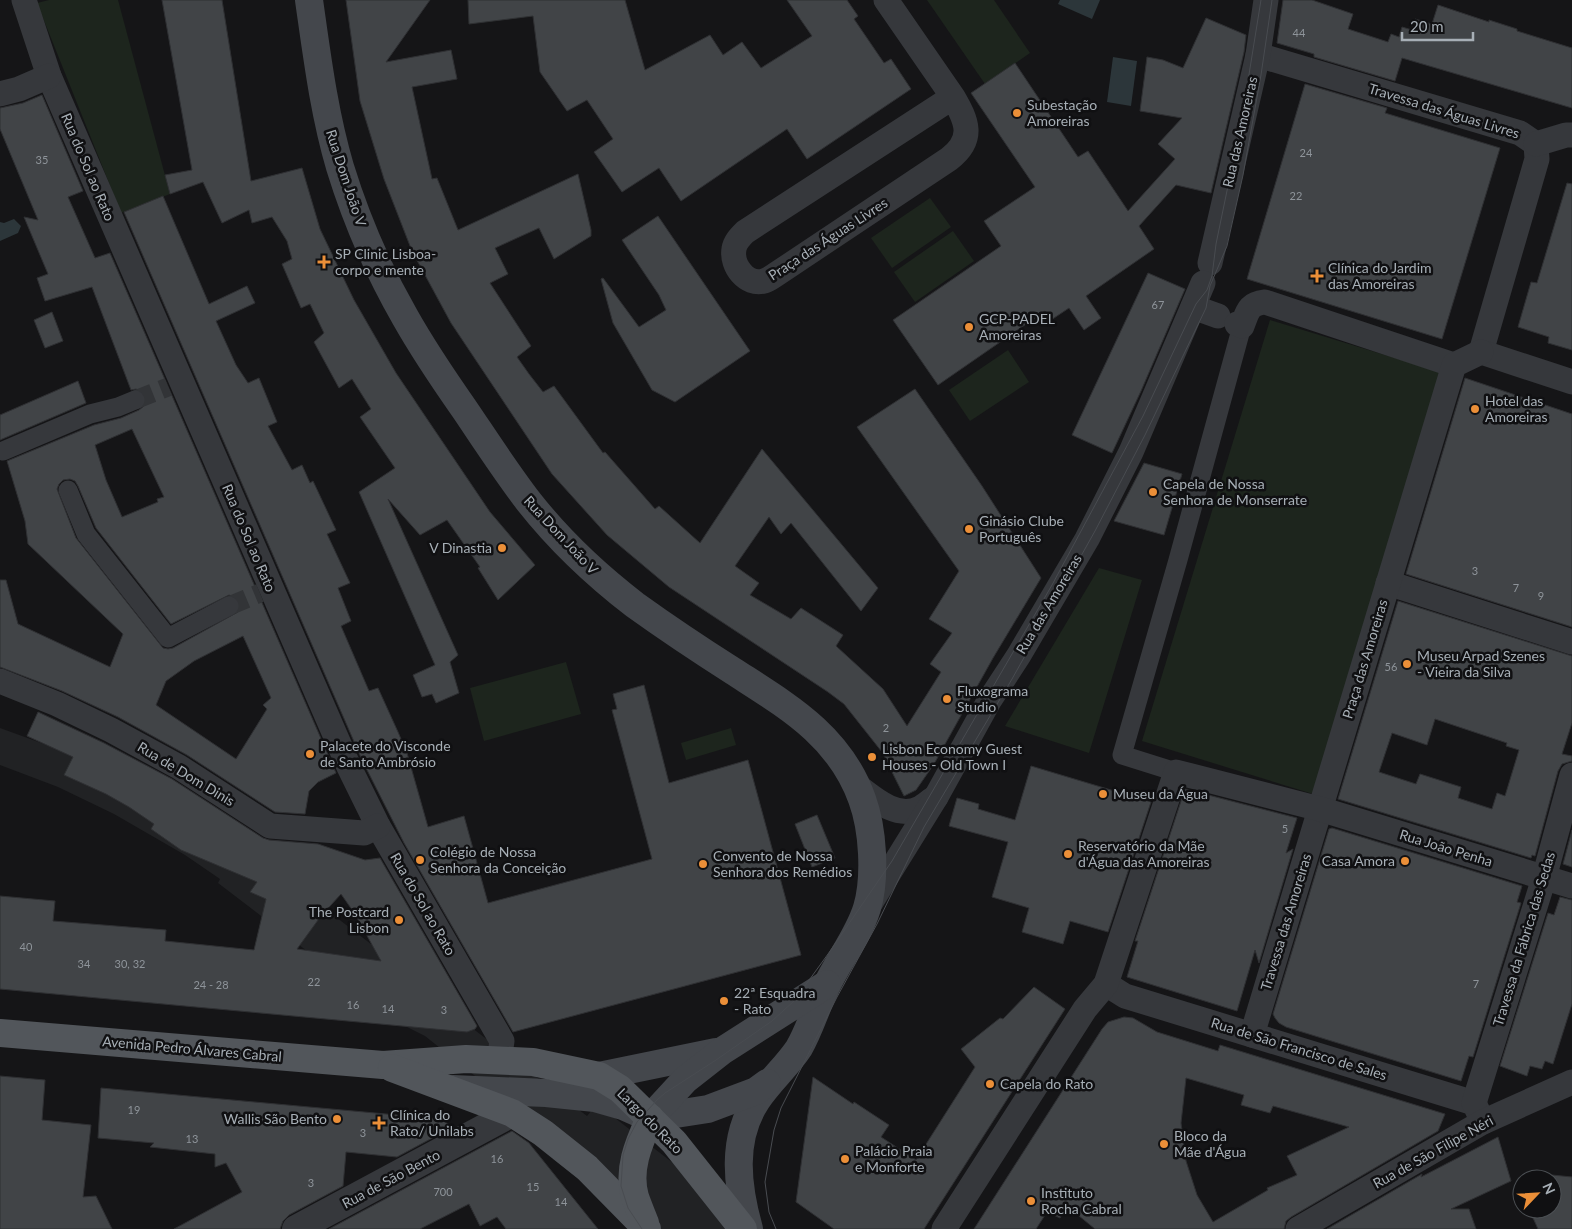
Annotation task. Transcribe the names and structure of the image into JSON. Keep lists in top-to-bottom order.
{
  "streets": {
    "main road": ["Rua Dom João V", "Avenida Pedro Álvares Cabral", "Largo do Rato"],
    "street": [
      "Travessa das Águas Livres",
      "Rua das Amoreiras",
      "Rua do Sol ao Rato",
      "Praça das Águas Livres",
      "Praça das Amoreiras",
      "Rua de Dom Dinis",
      "Rua João Penha",
      "Travessa das Amoreiras",
      "Travessa da Fábrica das Sedas",
      "Rua de São Francisco de Sales",
      "Rua de São Filipe Néri",
      "Rua de São Bento"
    ]
  },
  "crossings": [
    ["Travessa das Águas Livres", "Rua das Amoreiras"],
    ["Rua das Amoreiras", "Rua Dom João V"],
    ["Rua do Sol ao Rato", "Rua de Dom Dinis"],
    ["Rua do Sol ao Rato", "Largo do Rato"],
    ["Praça das Amoreiras", "Rua João Penha"],
    ["Praça das Amoreiras", "Travessa das Amoreiras"],
    ["Rua João Penha", "Travessa das Amoreiras"],
    ["Rua João Penha", "Travessa da Fábrica das Sedas"],
    ["Travessa das Amoreiras", "Rua de São Francisco de Sales"],
    ["Travessa da Fábrica das Sedas", "Rua de São Francisco de Sales"],
    ["Travessa da Fábrica das Sedas", "Rua de São Filipe Néri"],
    ["Avenida Pedro Álvares Cabral", "Largo do Rato"],
    ["Rua de São Francisco de Sales", "Rua de São Filipe Néri"]
  ],
  "places": {
    "other": [
      "Subestação Amoreiras",
      "GCP-PADEL Amoreiras",
      "Hotel das Amoreiras",
      "Capela de Nossa Senhora de Monserrate",
      "Ginásio Clube Português",
      "V Dinastia",
      "Museu Arpad Szenes - Vieira da Silva",
      "Fluxograma Studio",
      "Palacete do Visconde de Santo Ambrósio",
      "Lisbon Economy Guest Houses - Old Town I",
      "Museu da Água",
      "Reservatório da Mãe d'Água das Amoreiras",
      "Colégio de Nossa Senhora da Conceição",
      "Casa Amora",
      "Convento de Nossa Senhora dos Remédios",
      "The Postcard Lisbon",
      "22ª Esquadra - Rato",
      "Capela do Rato",
      "Wallis São Bento",
      "Bloco da Mãe d'Água",
      "Palácio Praia e Monforte",
      "Instituto Rocha Cabral"
    ],
    "health": ["SP Clinic Lisboa- corpo e mente", "Clínica do Jardim das Amoreiras", "Clínica do Rato/ Unilabs"]
  },
  "house_numbers": [
    "44",
    "24",
    "35",
    "22",
    "67",
    "3",
    "7",
    "9",
    "56",
    "2",
    "5",
    "40",
    "34",
    "30, 32",
    "22",
    "7",
    "24 - 28",
    "16",
    "14",
    "3",
    "19",
    "3",
    "13",
    "16",
    "3",
    "15",
    "700",
    "14"
  ],
  "scale_bar": "20 m",
  "north": "top right"
}
